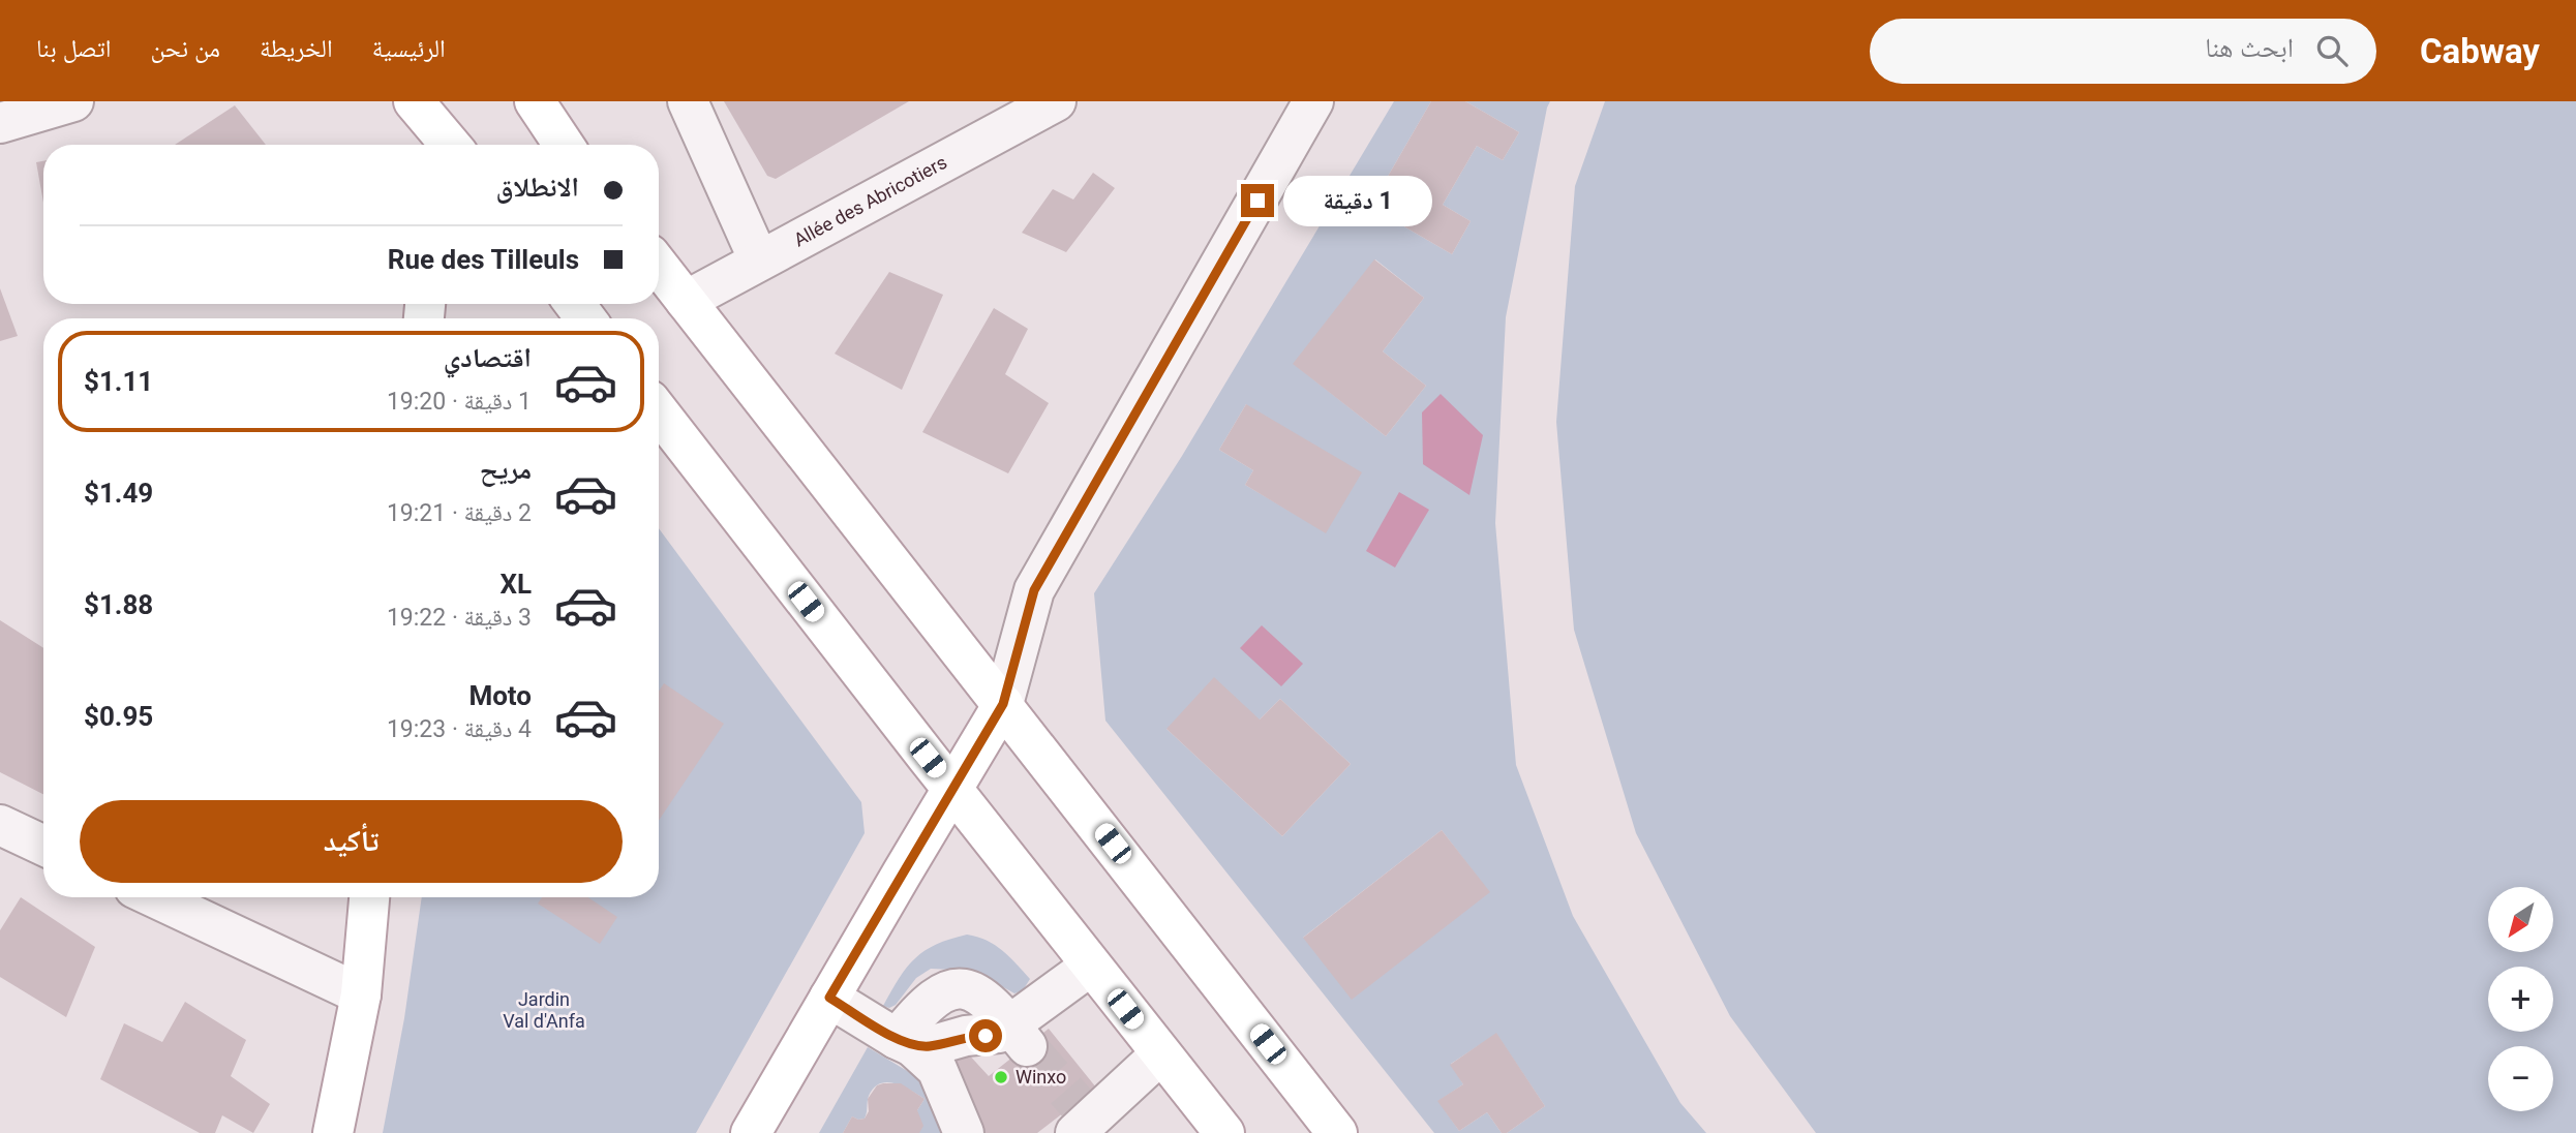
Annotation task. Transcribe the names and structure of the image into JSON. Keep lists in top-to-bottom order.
{
  "streets": {
    "street": ["Allée des Abricotiers"]
  },
  "parks": ["Jardin Val d'Anfa"],
  "places": ["Winxo"],
  "north": "bottom left",
  "page": {
    "header": "Cabway",
    "search": "ابحث هنا",
    "nav": [
      "الرئيسية",
      "الخريطة",
      "من نحن",
      "اتصل بنا"
    ],
    "banner": ["الانطلاق", "Rue des Tilleuls"],
    "bubble": "1 دقيقة",
    "list": [
      {
        "name": "اقتصادي",
        "note": "1 دقيقة · 19:20",
        "value": "$1.11"
      },
      {
        "name": "مريح",
        "note": "2 دقيقة · 19:21",
        "value": "$1.49"
      },
      {
        "name": "XL",
        "note": "3 دقيقة · 19:22",
        "value": "$1.88"
      },
      {
        "name": "Moto",
        "note": "4 دقيقة · 19:23",
        "value": "$0.95"
      }
    ],
    "buttons": "تأكيد",
    "map_buttons": ["+", "−"]
  }
}
